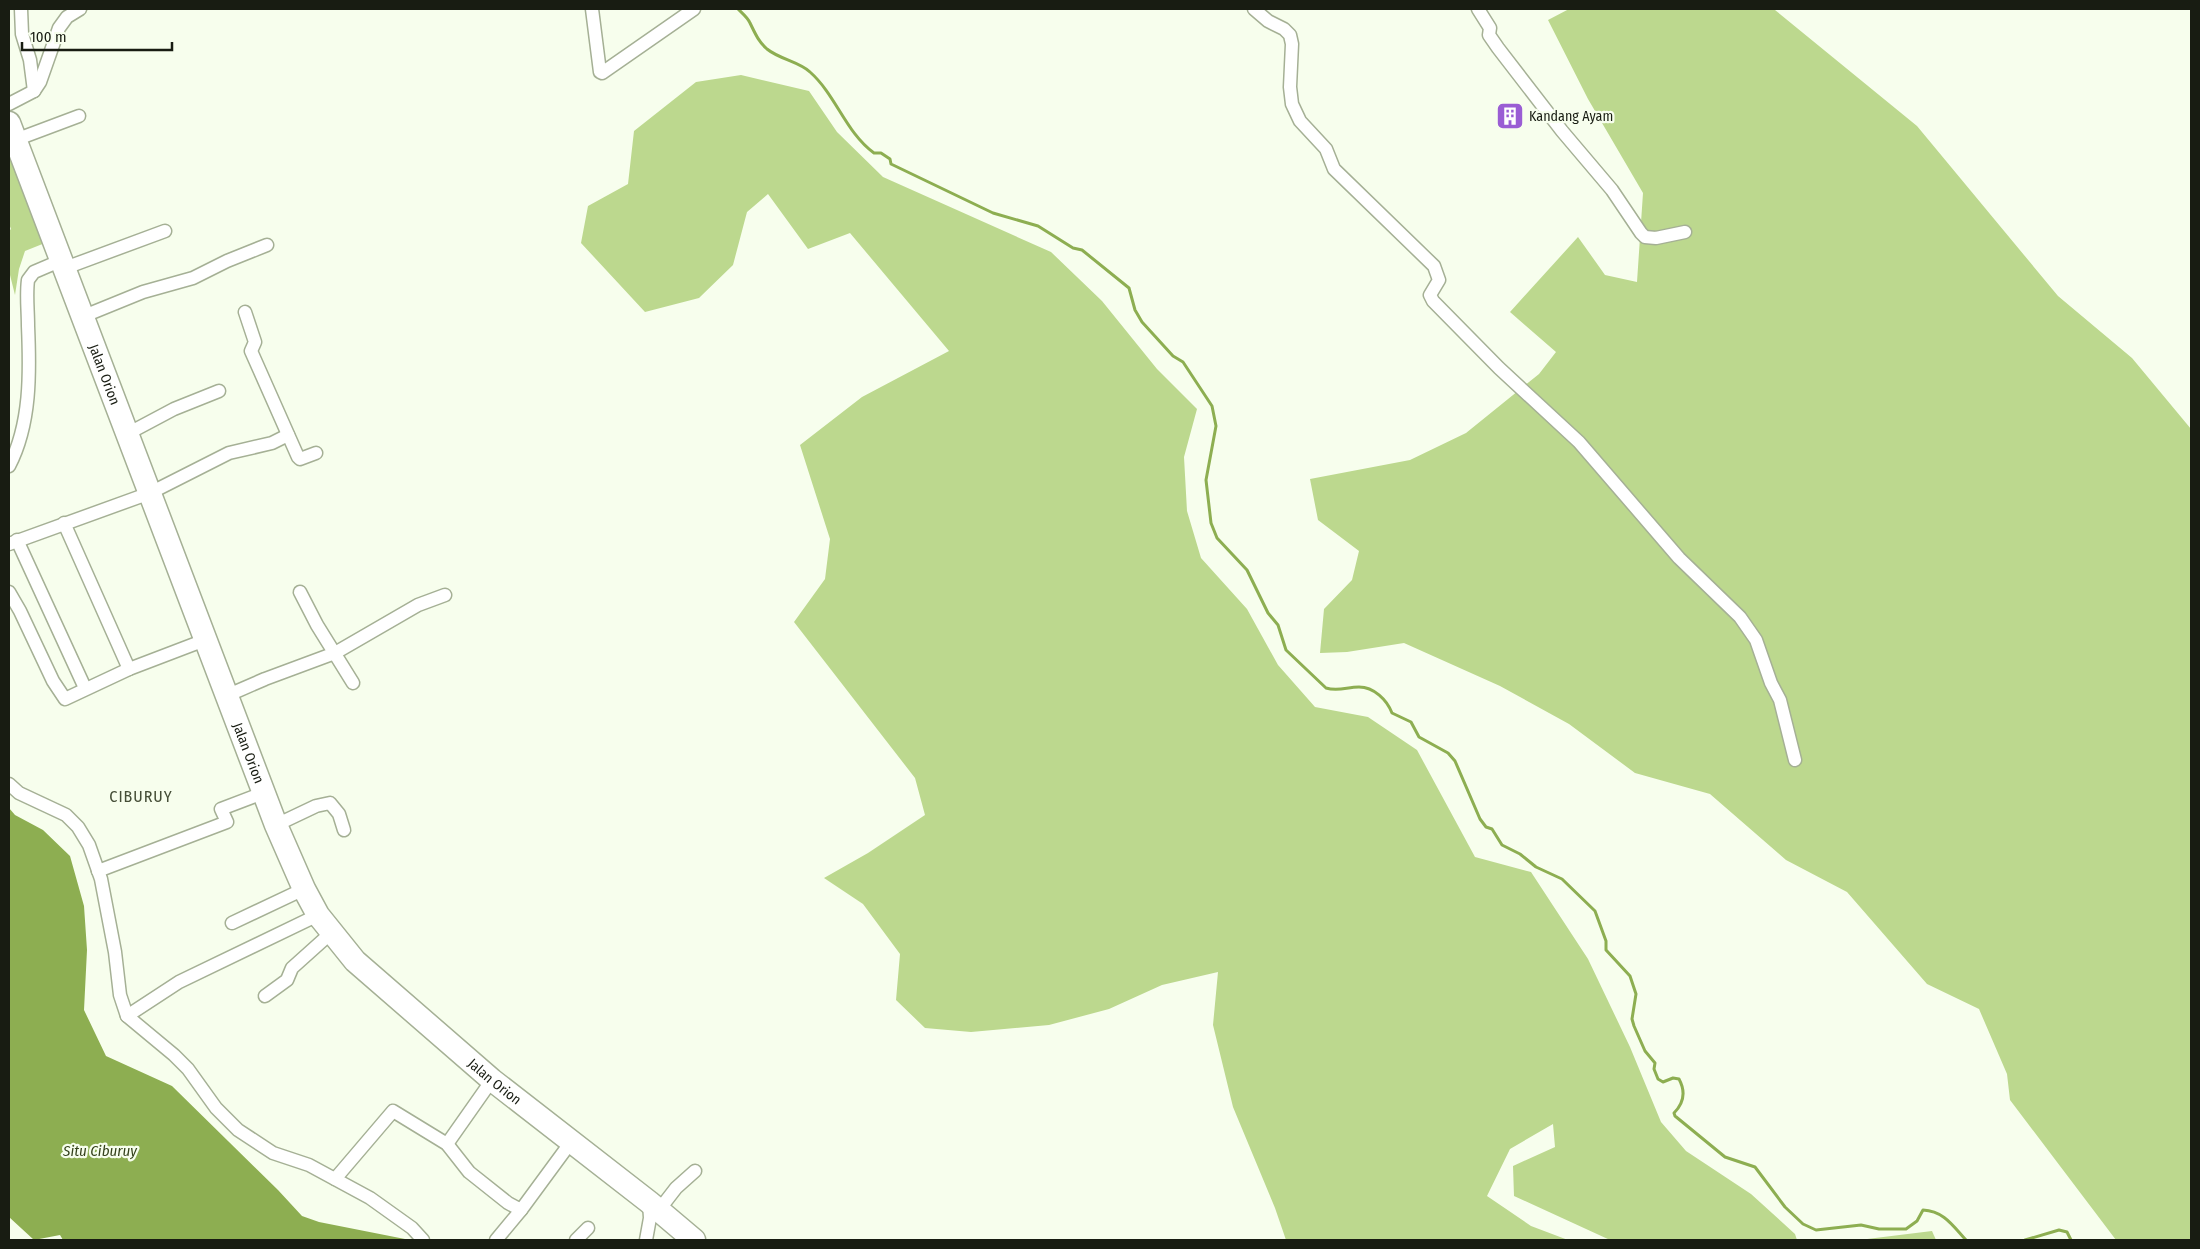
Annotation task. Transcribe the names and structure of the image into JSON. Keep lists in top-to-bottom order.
{
  "streets": {
    "highway": ["Jalan Orion"]
  },
  "districts": ["CIBURUY"],
  "water": ["Situ Ciburuy"],
  "places": {
    "building": ["Kandang Ayam"]
  },
  "scale_bar": "100 m"
}
